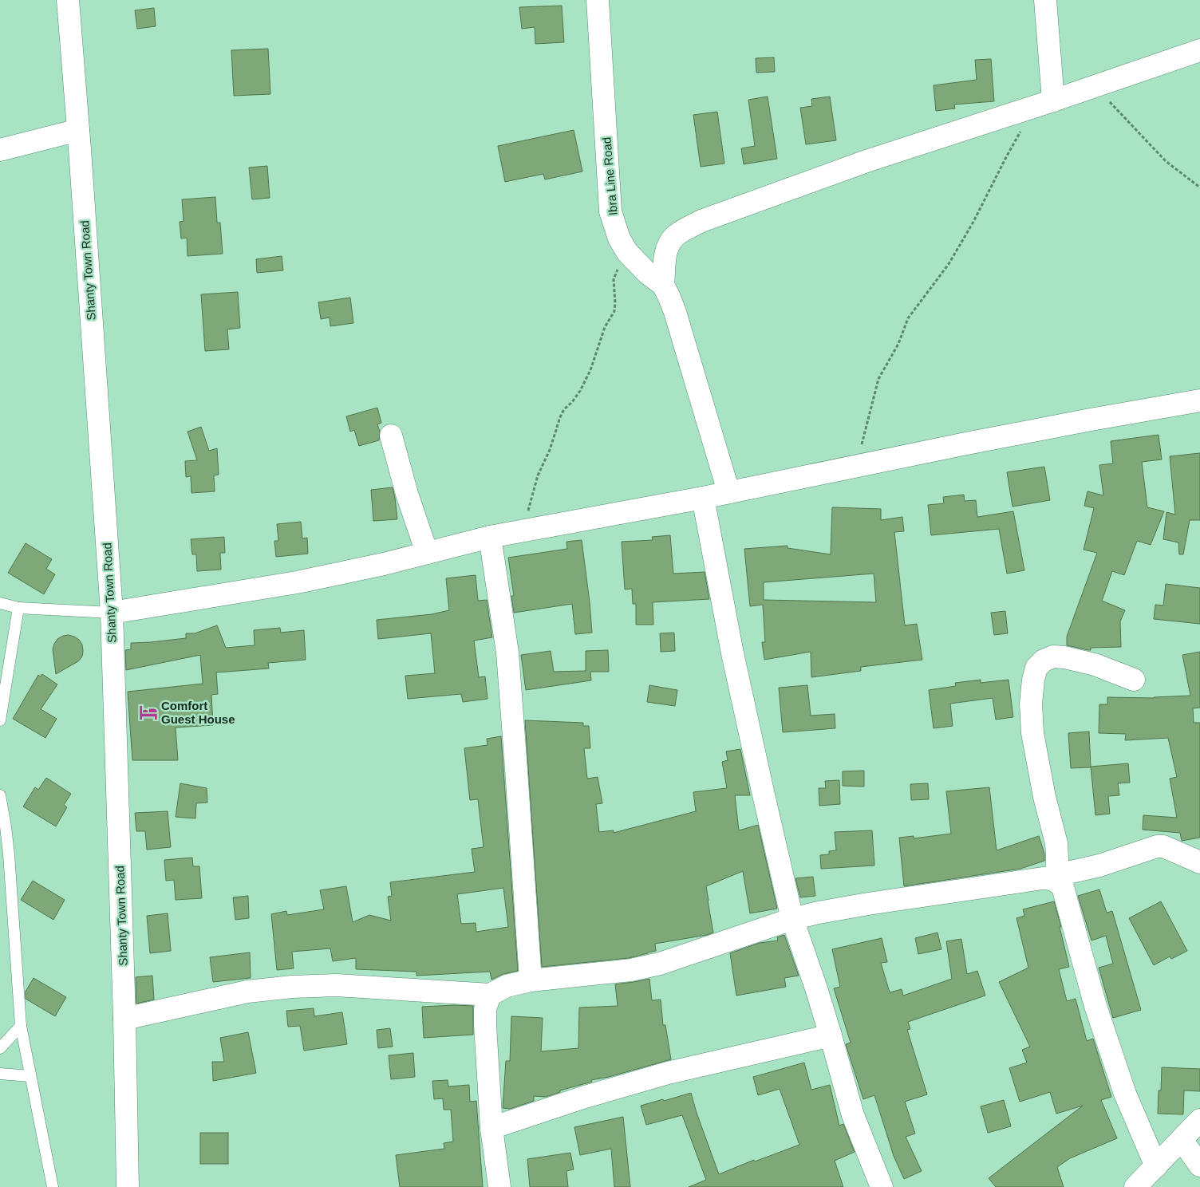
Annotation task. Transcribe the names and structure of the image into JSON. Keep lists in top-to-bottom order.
{
  "streets": {
    "street": ["Ibra Line Road", "Shanty Town Road"]
  },
  "places": {
    "hotel": ["Comfort Guest House"]
  }
}
